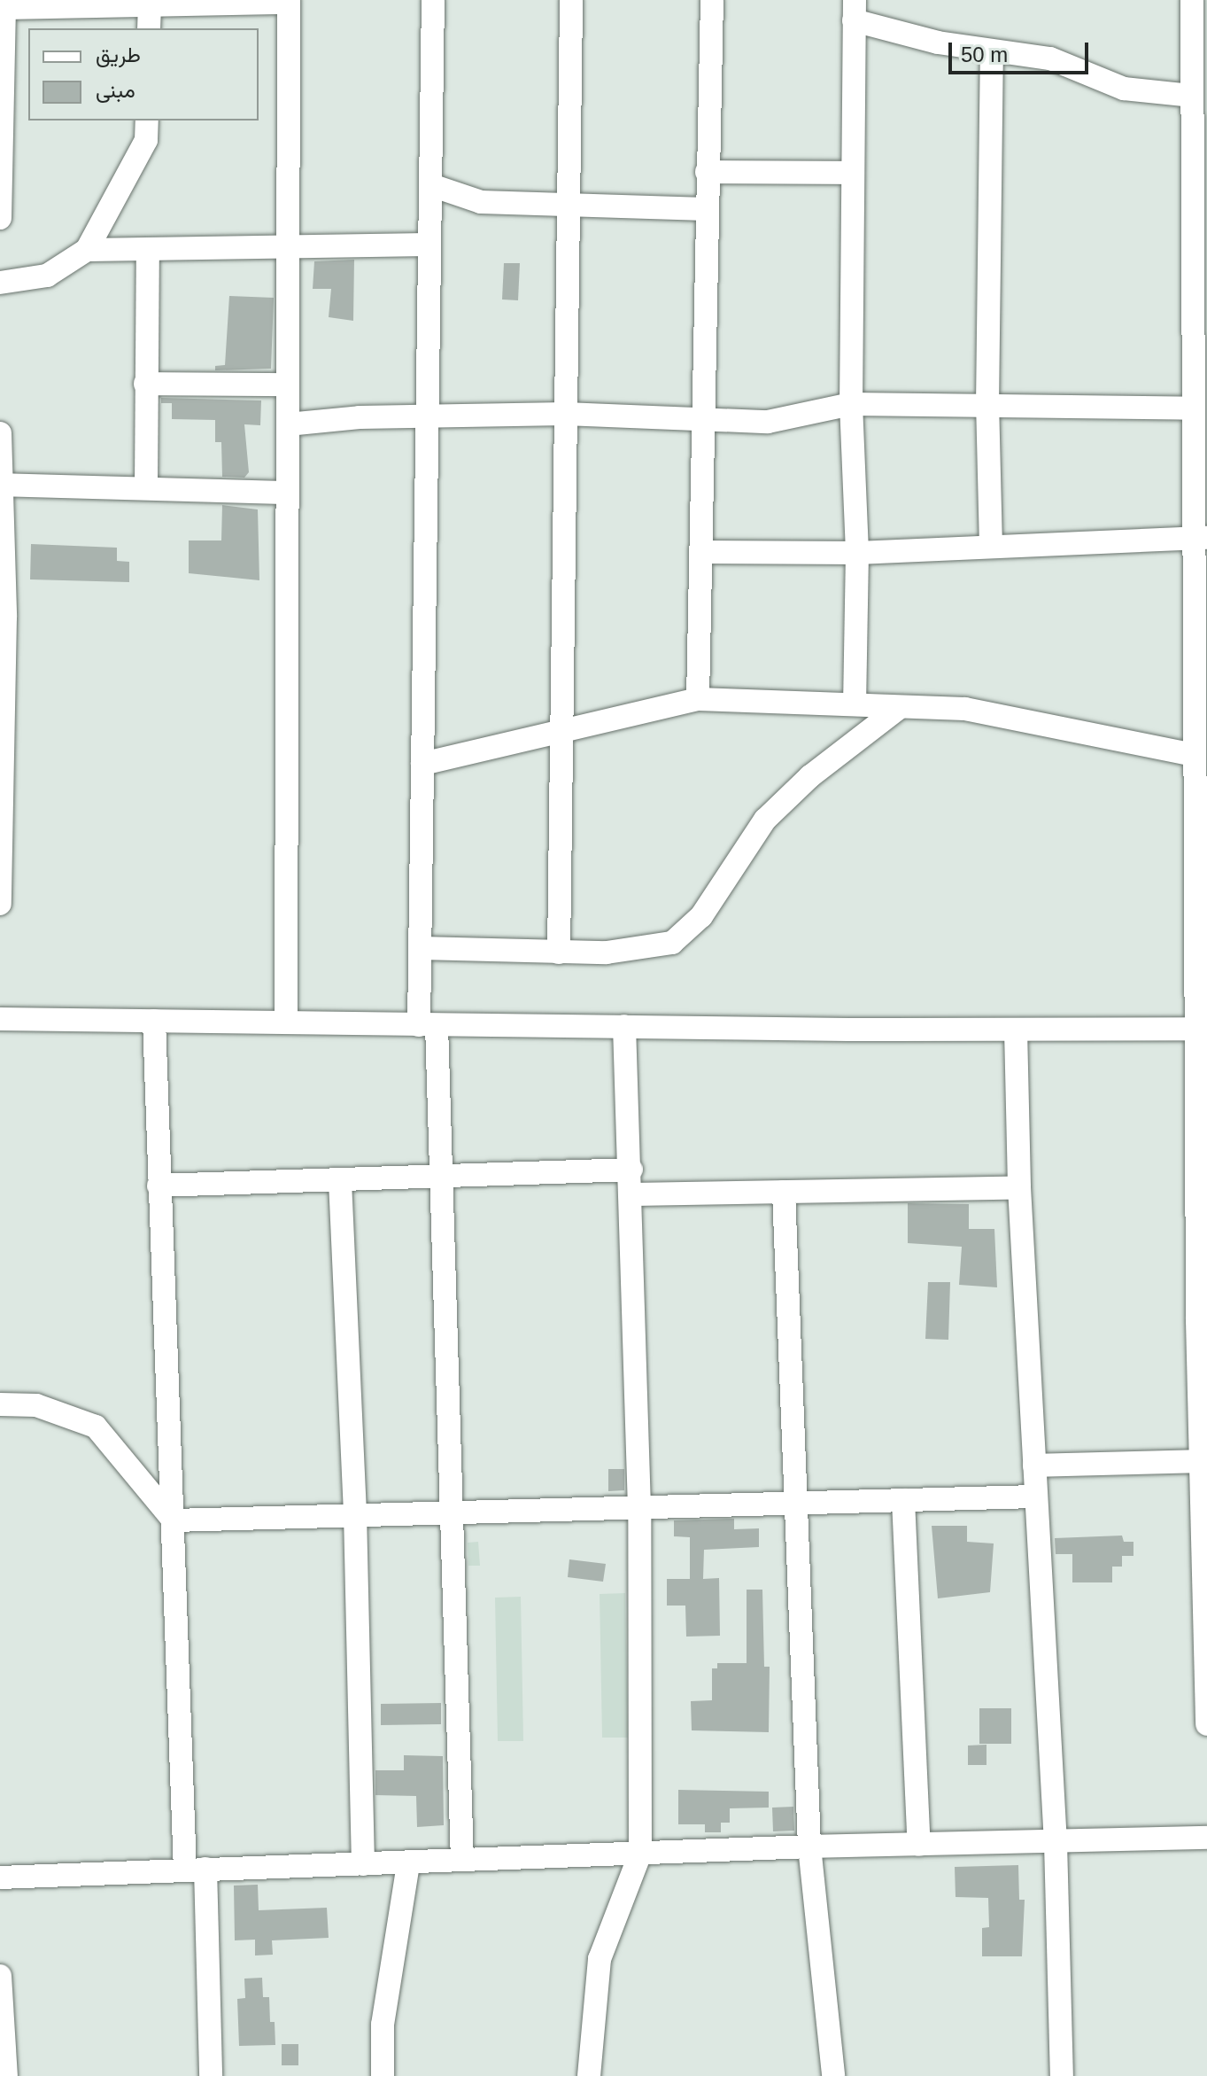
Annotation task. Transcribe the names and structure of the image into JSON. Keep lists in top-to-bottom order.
{
  "legend": ["طريق", "مبنى"],
  "scale_bar": "50 m"
}
